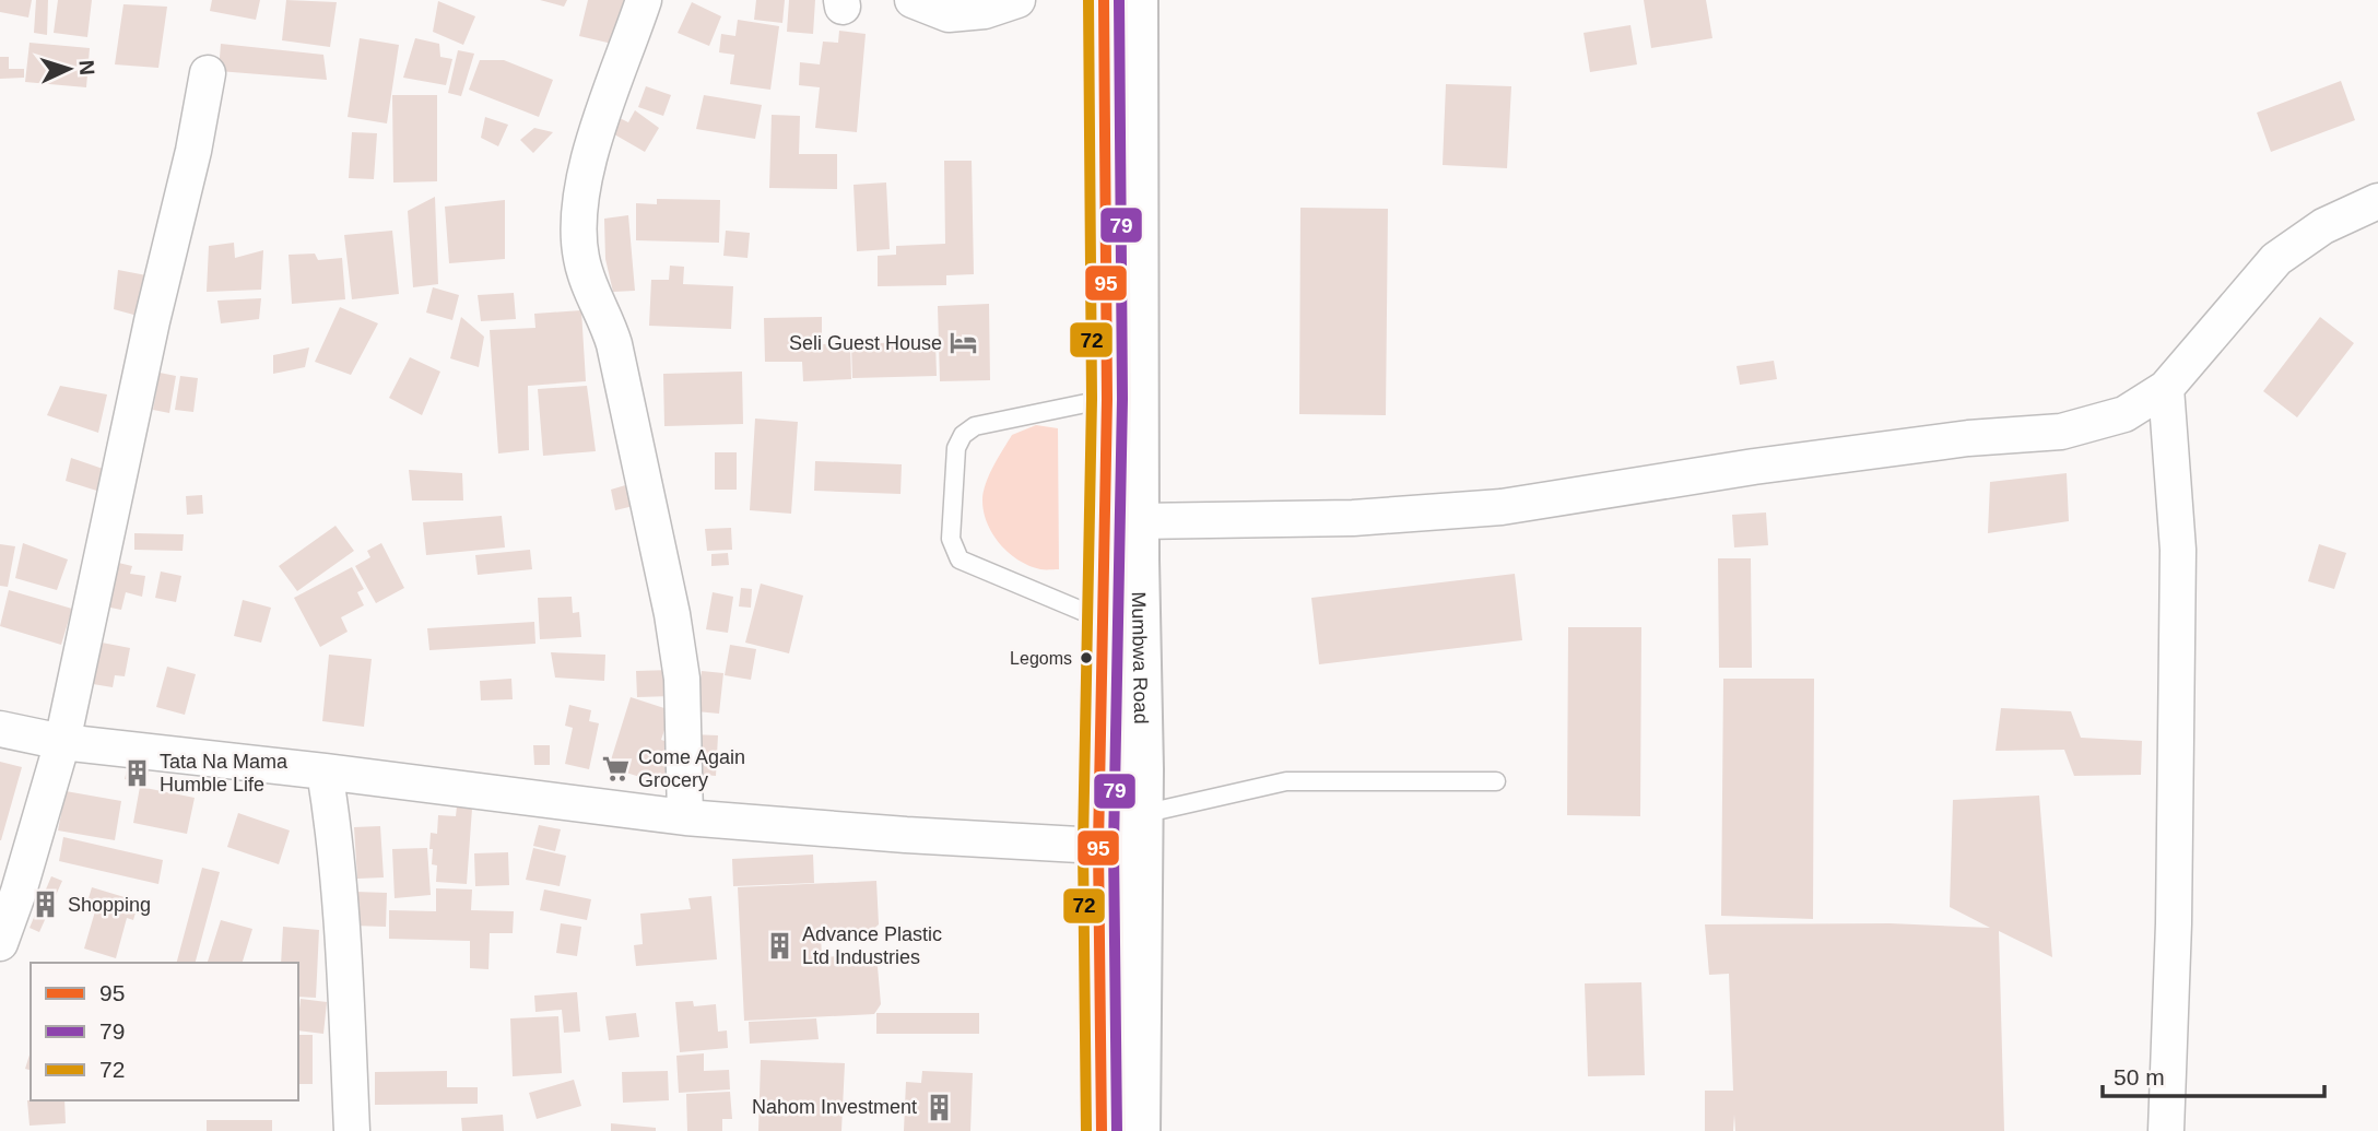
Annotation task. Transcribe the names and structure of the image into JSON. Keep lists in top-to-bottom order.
{
  "streets": {
    "main road": ["Mumbwa Road"]
  },
  "places": {
    "hotel": ["Seli Guest House"],
    "other": ["Legoms"],
    "supermarket": ["Come Again Grocery"],
    "building": [
      "Tata Na Mama Humble Life",
      "Shopping",
      "Advance Plastic Ltd Industries",
      "Nahom Investment"
    ]
  },
  "lines": ["transit line 95", "transit line 79", "transit line 72"],
  "legend": ["95", "79", "72"],
  "scale_bar": "50 m",
  "north": "right"
}
